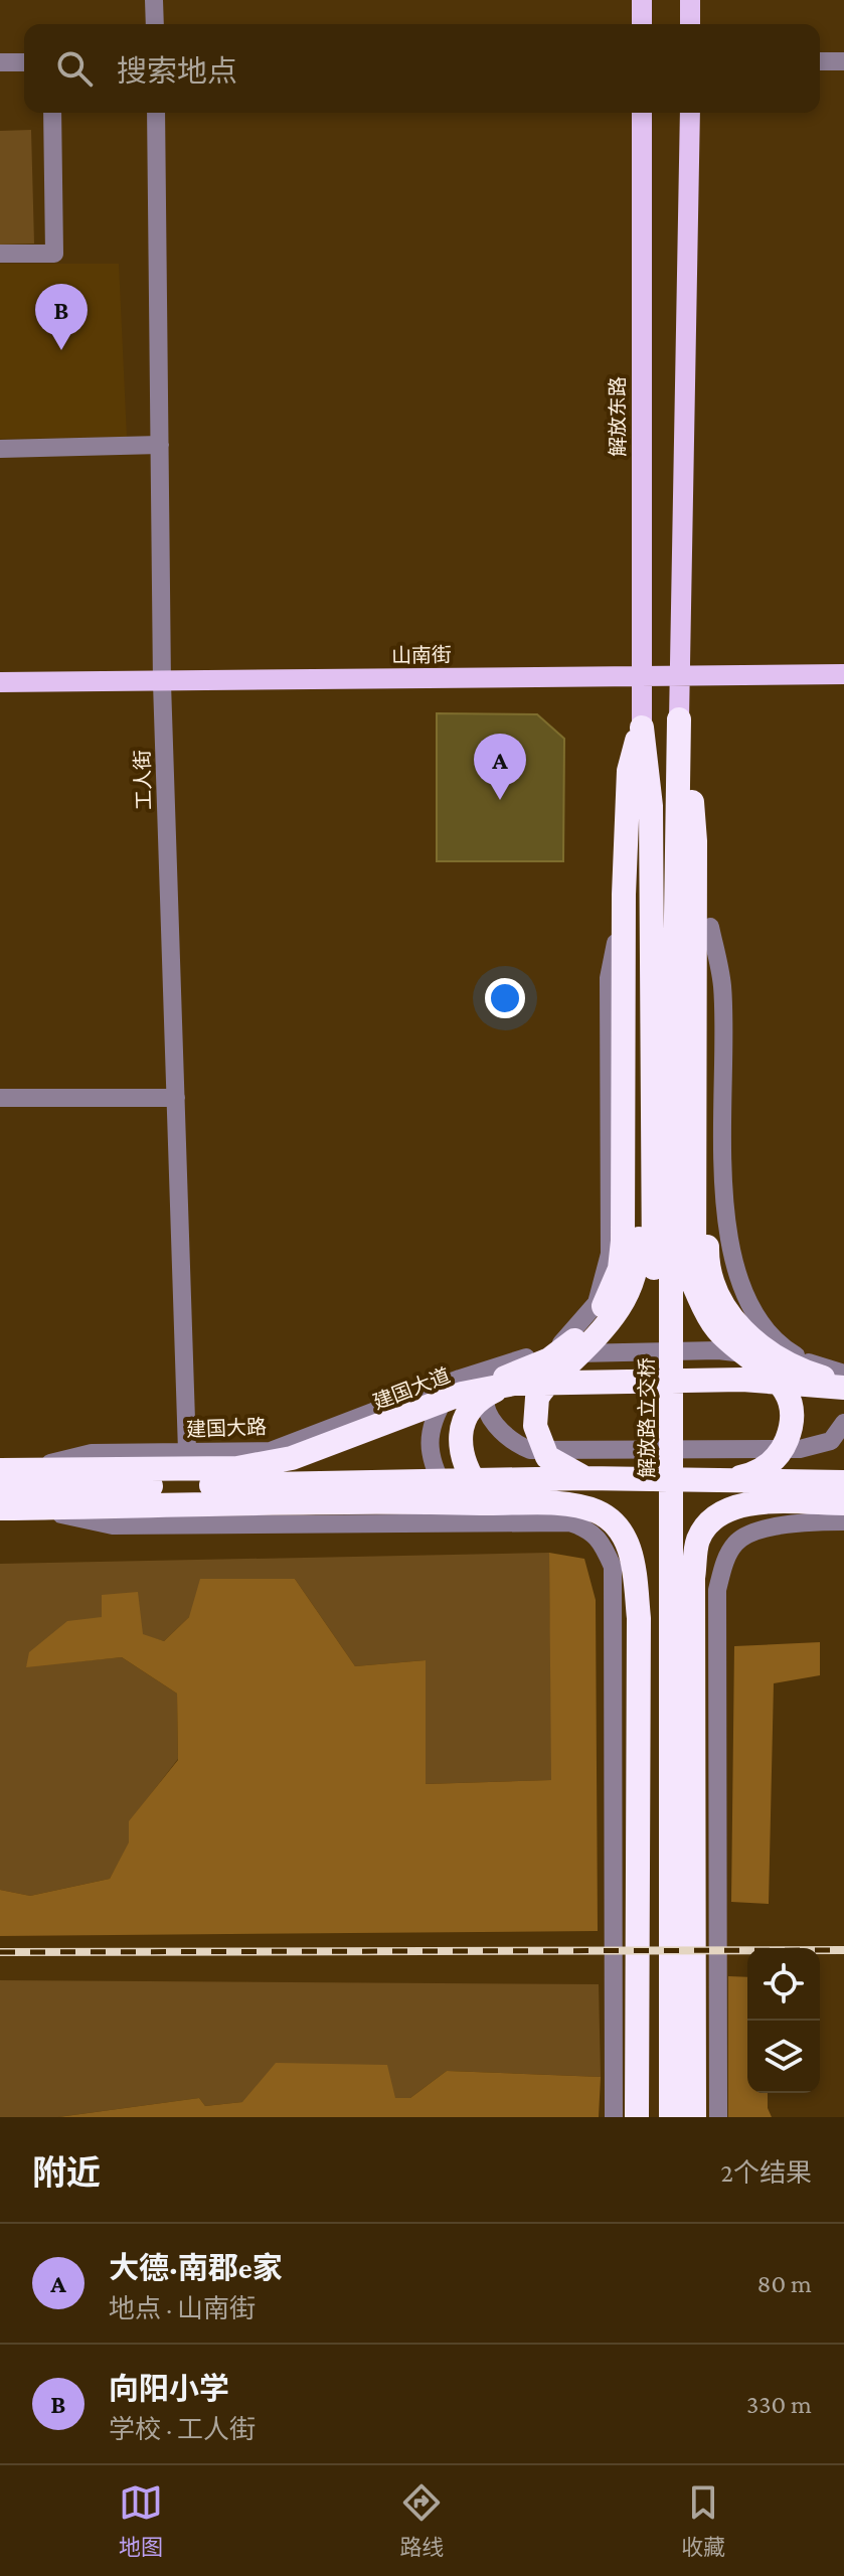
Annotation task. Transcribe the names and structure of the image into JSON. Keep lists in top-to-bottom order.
{
  "streets": {
    "highway": ["建国大道", "解放路立交桥"],
    "main road": ["解放东路", "山南街"],
    "street": ["工人街", "建国大路"]
  },
  "crossings": [
    ["解放东路", "山南街"],
    ["解放东路", "解放路立交桥"],
    ["山南街", "工人街"],
    ["工人街", "建国大路"],
    ["建国大道", "建国大路"]
  ],
  "page": {
    "search": "搜索地点",
    "pins": ["B", "A"],
    "heading": ["附近", "2个结果"],
    "list": [
      {
        "mark": "A",
        "name": "大德·南郡e家",
        "note": "地点 · 山南街",
        "value": "80 m"
      },
      {
        "mark": "B",
        "name": "向阳小学",
        "note": "学校 · 工人街",
        "value": "330 m"
      }
    ],
    "nav": ["地图", "路线", "收藏"]
  }
}
